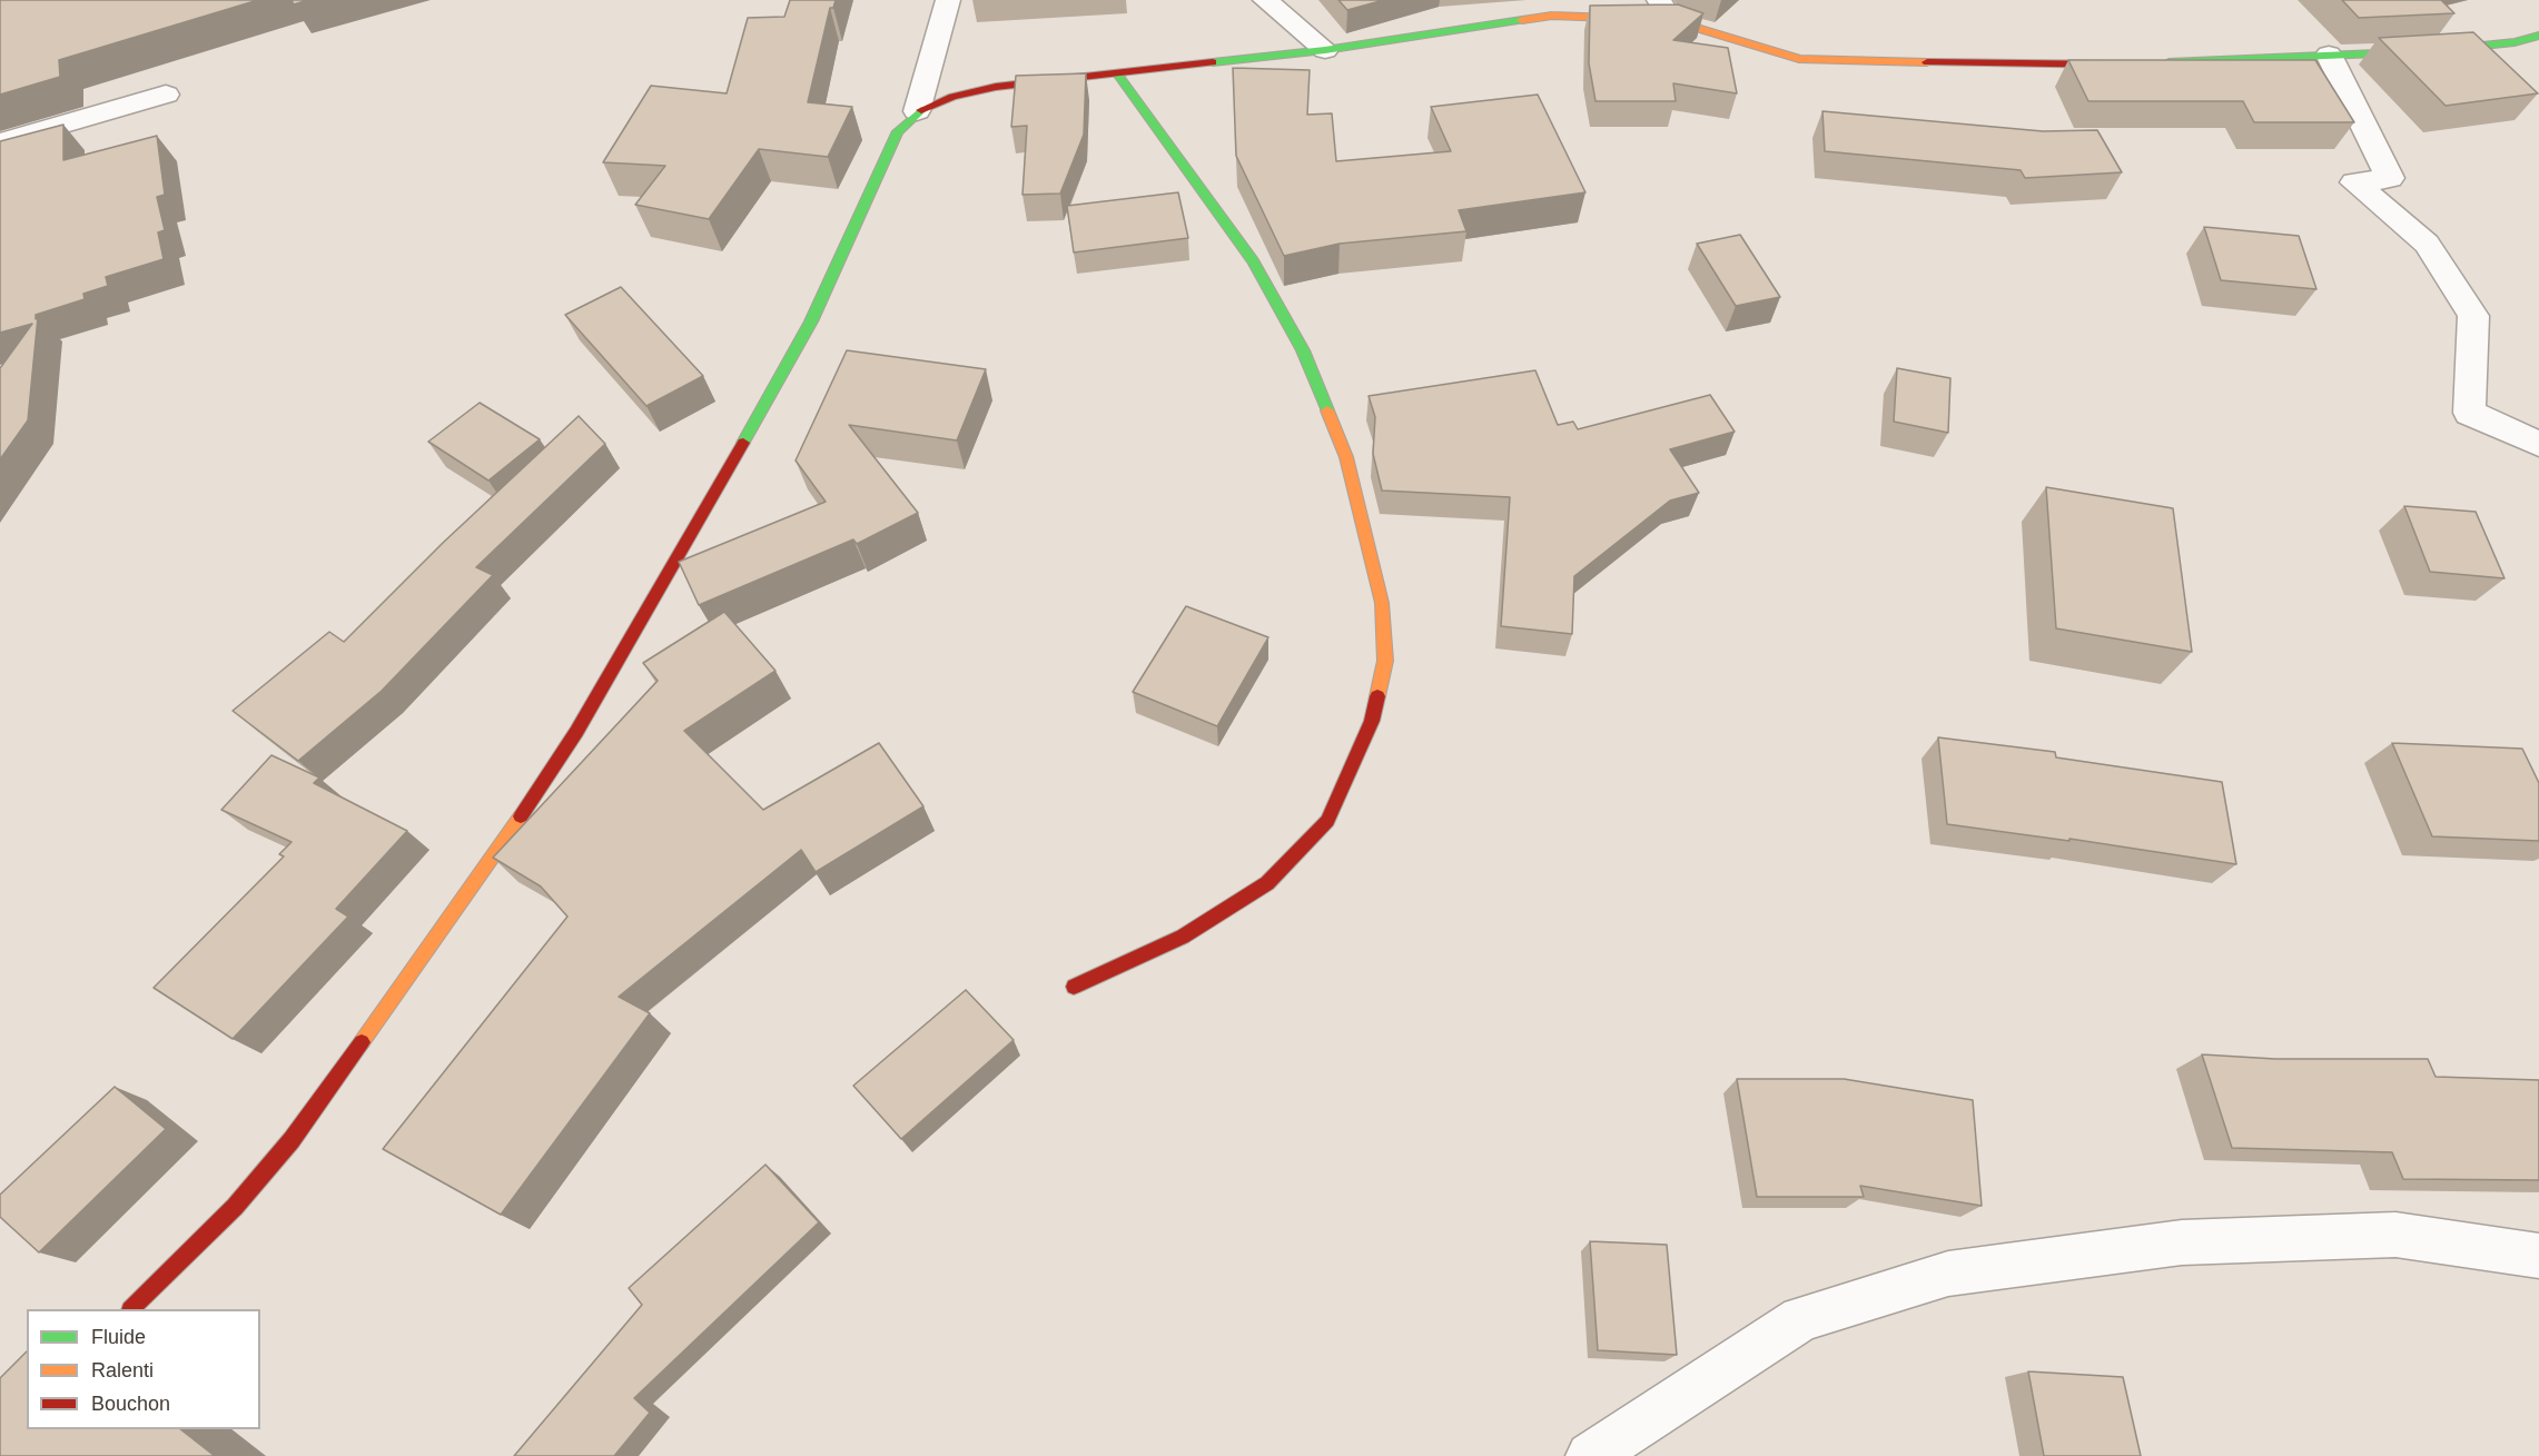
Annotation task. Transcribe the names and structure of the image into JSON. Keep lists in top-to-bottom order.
{
  "legend": ["Fluide", "Ralenti", "Bouchon"]
}
